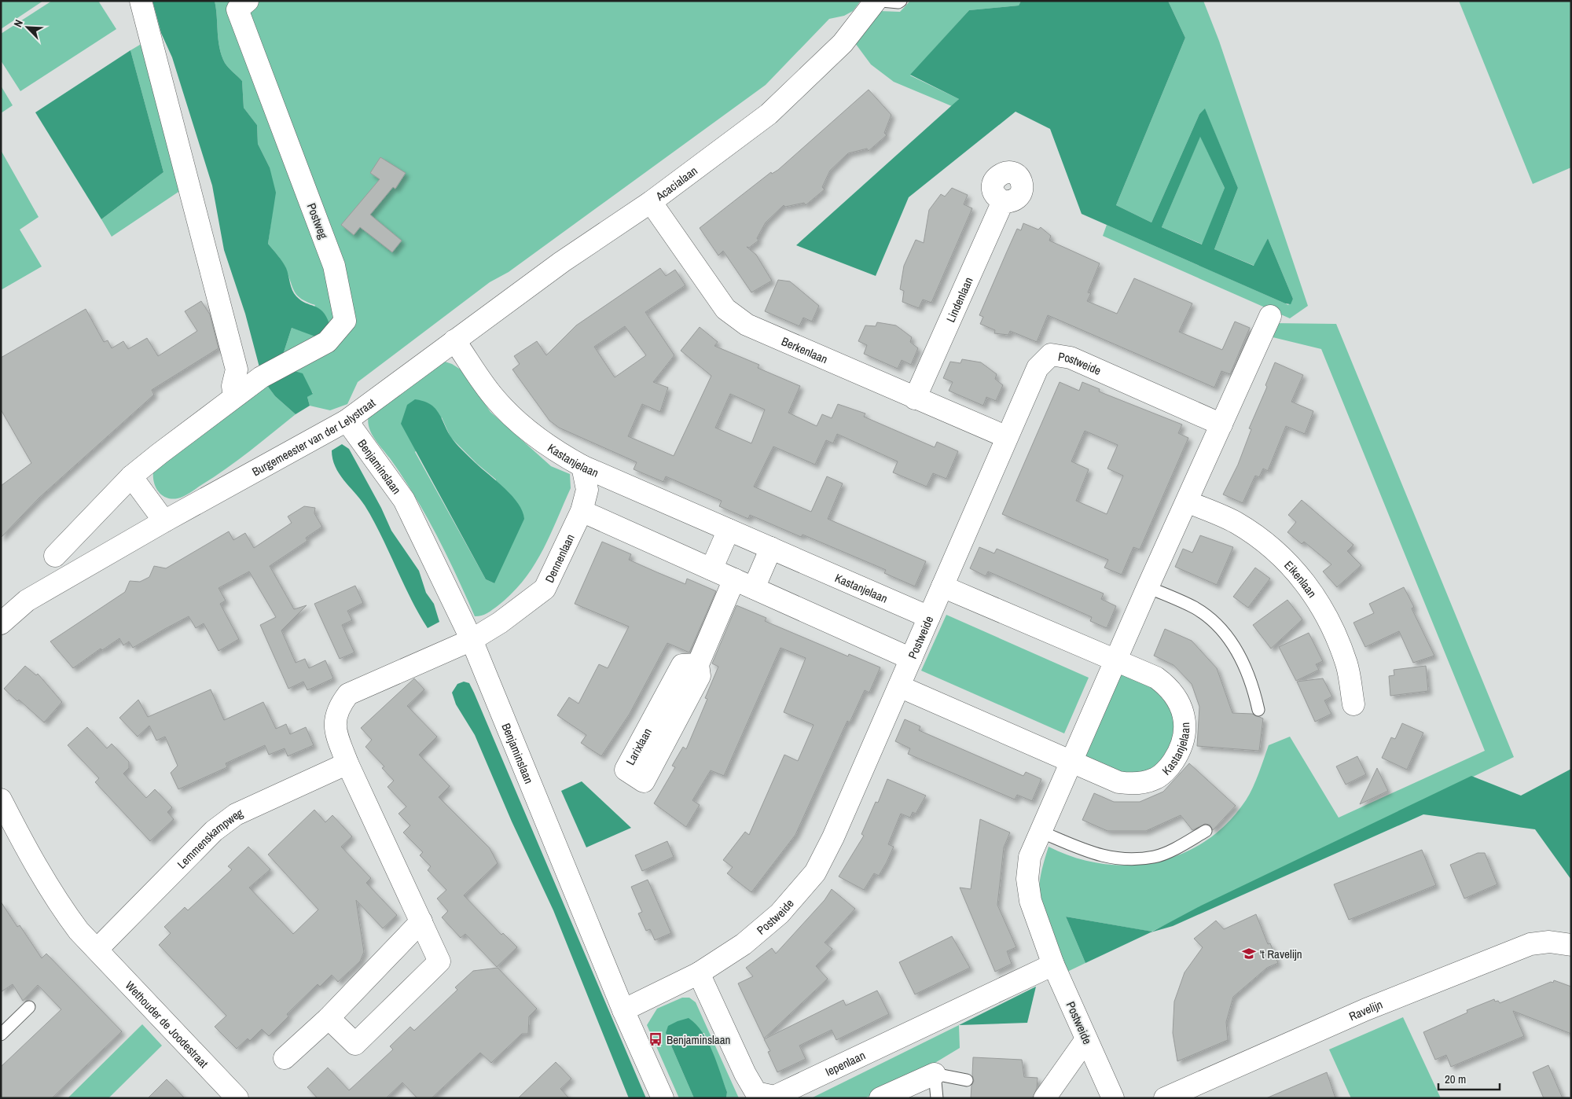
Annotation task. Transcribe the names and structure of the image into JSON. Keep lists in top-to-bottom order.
{
  "streets": {
    "street": [
      "Acacialaan",
      "Postweg",
      "Lindenlaan",
      "Berkenlaan",
      "Postweide",
      "Burgemeester van der Lelystraat",
      "Kastanjelaan",
      "Benjaminslaan",
      "Dennenlaan",
      "Eikenlaan",
      "Larixlaan",
      "Lemmenskampweg",
      "Ravelijn",
      "Wethouder de Joodestraat",
      "Iepenlaan"
    ]
  },
  "crossings": [
    ["Acacialaan", "Berkenlaan"],
    ["Acacialaan", "Burgemeester van der Lelystraat"],
    ["Acacialaan", "Kastanjelaan"],
    ["Lindenlaan", "Berkenlaan"],
    ["Berkenlaan", "Postweide"],
    ["Postweide", "Kastanjelaan"],
    ["Postweide", "Benjaminslaan"],
    ["Postweide", "Eikenlaan"],
    ["Postweide", "Iepenlaan"],
    ["Burgemeester van der Lelystraat", "Kastanjelaan"],
    ["Burgemeester van der Lelystraat", "Benjaminslaan"],
    ["Kastanjelaan", "Dennenlaan"],
    ["Benjaminslaan", "Dennenlaan"],
    ["Lemmenskampweg", "Wethouder de Joodestraat"]
  ],
  "places": {
    "school or university": ["'t Ravelijn"],
    "bus stop": ["Benjaminslaan"]
  },
  "scale_bar": "20 m",
  "north": "top left"
}
